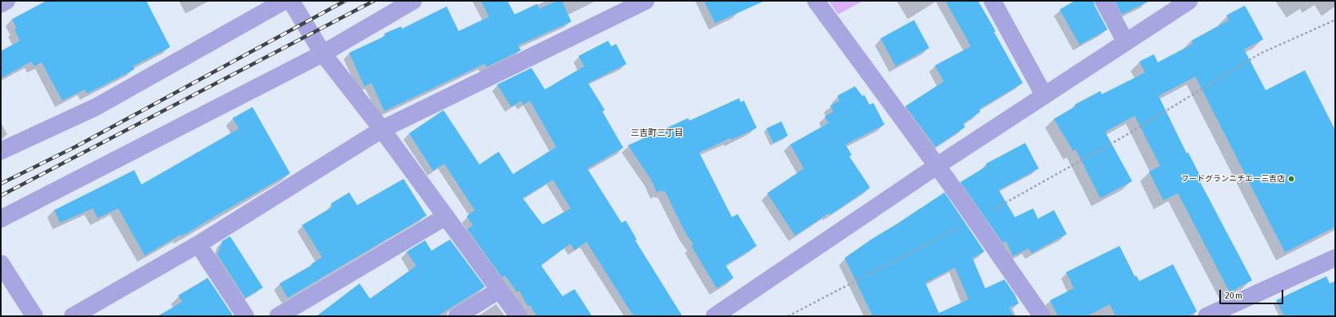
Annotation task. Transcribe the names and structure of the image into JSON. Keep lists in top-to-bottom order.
{
  "districts": ["三吉町三丁目"],
  "places": ["フードグランニチエー三吉店"],
  "scale_bar": "20 m"
}
